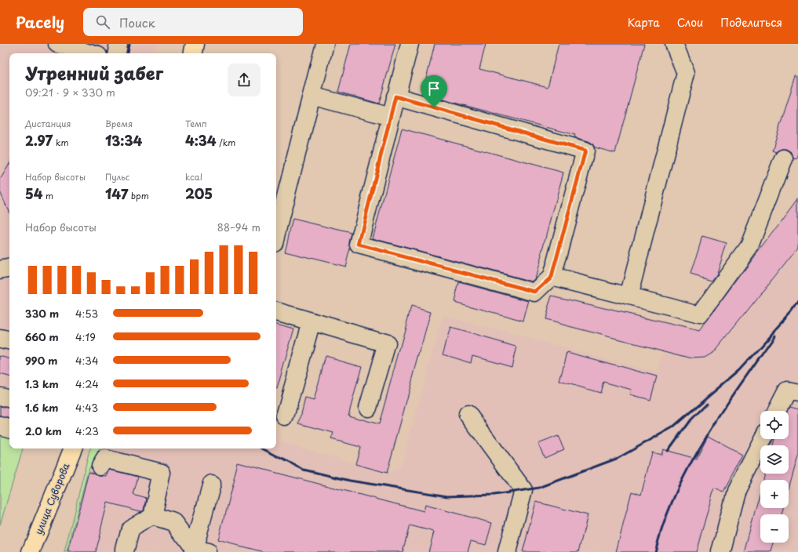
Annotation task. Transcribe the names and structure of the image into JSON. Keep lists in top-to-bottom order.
{
  "streets": {
    "main road": ["улица Суворова"]
  },
  "page": {
    "header": "Pacely",
    "search": "Поиск",
    "nav": ["Карта", "Слои", "Поделиться"],
    "heading": ["Утренний забег", "09:21 · 9 × 330 m"],
    "stats": [
      ["Дистанция", "2.97 km"],
      ["Время", "13:34"],
      ["Темп", "4:34 /km"],
      ["Набор высоты", "54 m"],
      ["Пульс", "147 bpm"],
      ["kcal", "205"]
    ],
    "chart": ["Набор высоты", "88–94 m"],
    "list": [
      {
        "name": "330 m",
        "note": "4:53"
      },
      {
        "name": "660 m",
        "note": "4:19"
      },
      {
        "name": "990 m",
        "note": "4:34"
      },
      {
        "name": "1.3 km",
        "note": "4:24"
      },
      {
        "name": "1.6 km",
        "note": "4:43"
      },
      {
        "name": "2.0 km",
        "note": "4:23"
      }
    ],
    "map_buttons": ["+", "−"]
  }
}
